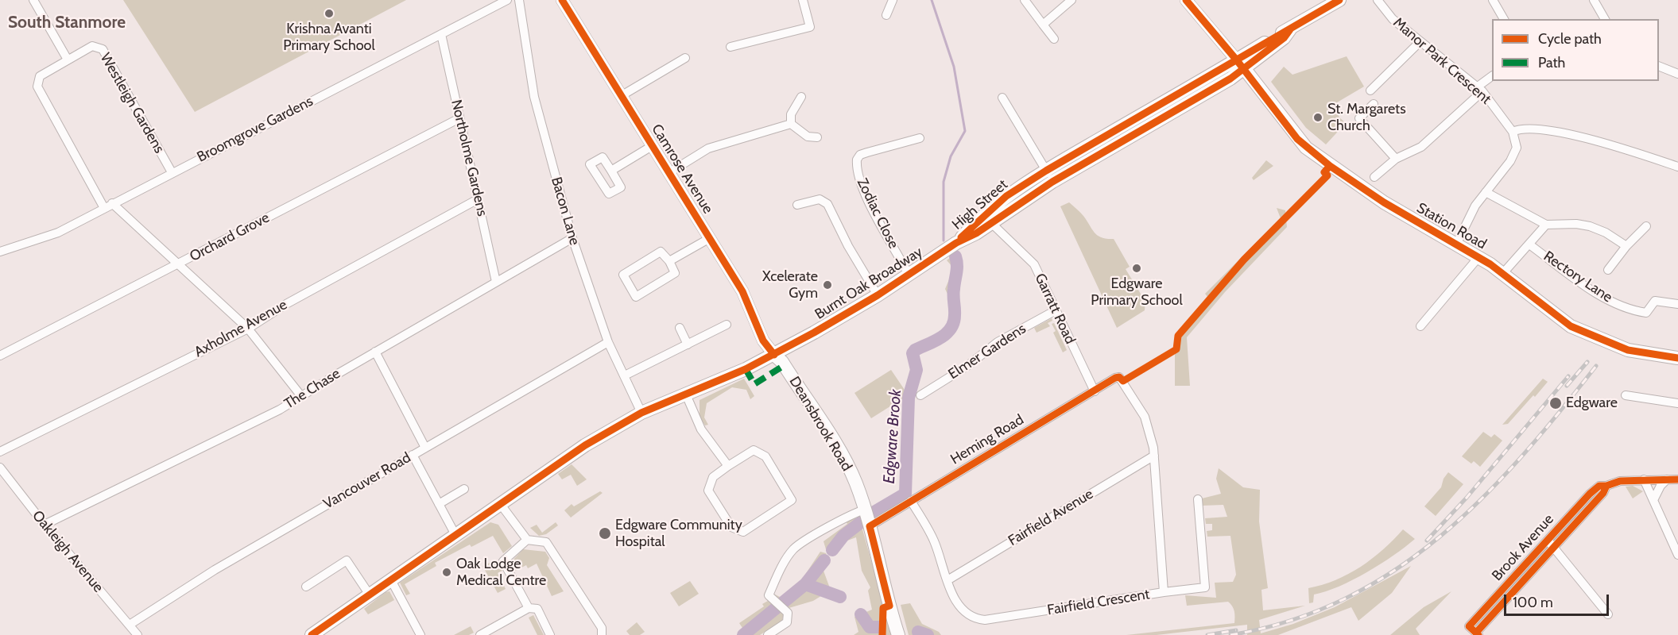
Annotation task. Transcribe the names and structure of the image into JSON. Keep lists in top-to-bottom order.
{
  "streets": {
    "main road": [
      "High Street",
      "Station Road",
      "Burnt Oak Broadway",
      "Deansbrook Road"
    ],
    "street": [
      "Manor Park Crescent",
      "Westleigh Gardens",
      "Broomgrove Gardens",
      "Northolme Gardens",
      "Camrose Avenue",
      "Bacon Lane",
      "Zodiac Close",
      "Orchard Grove",
      "Rectory Lane",
      "Garratt Road",
      "Axholme Avenue",
      "Elmer Gardens",
      "The Chase",
      "Heming Road",
      "Vancouver Road",
      "Fairfield Avenue",
      "Brook Avenue",
      "Oakleigh Avenue",
      "Fairfield Crescent"
    ]
  },
  "crossings": [
    ["Westleigh Gardens", "Broomgrove Gardens"],
    ["Broomgrove Gardens", "Northolme Gardens"],
    ["Northolme Gardens", "Orchard Grove"],
    ["Northolme Gardens", "Axholme Avenue"],
    ["Northolme Gardens", "The Chase"],
    ["Camrose Avenue", "Burnt Oak Broadway"],
    ["Camrose Avenue", "Deansbrook Road"],
    ["High Street", "Station Road"],
    ["High Street", "Burnt Oak Broadway"],
    ["High Street", "Garratt Road"],
    ["Bacon Lane", "Burnt Oak Broadway"],
    ["Bacon Lane", "The Chase"],
    ["Bacon Lane", "Vancouver Road"],
    ["Zodiac Close", "Burnt Oak Broadway"],
    ["Station Road", "Rectory Lane"],
    ["Burnt Oak Broadway", "Deansbrook Road"],
    ["Garratt Road", "Elmer Gardens"],
    ["Garratt Road", "Heming Road"],
    ["The Chase", "Oakleigh Avenue"],
    ["Deansbrook Road", "Heming Road"],
    ["Heming Road", "Fairfield Crescent"],
    ["Vancouver Road", "Oakleigh Avenue"],
    ["Fairfield Avenue", "Fairfield Crescent"]
  ],
  "districts": ["South Stanmore"],
  "water": ["Edgware Brook"],
  "places": [
    "Krishna Avanti Primary School",
    "St. Margarets Church",
    "Edgware Primary School",
    "Xcelerate Gym",
    "Edgware",
    "Edgware Community Hospital",
    "Oak Lodge Medical Centre"
  ],
  "legend": ["Cycle path", "Path"],
  "scale_bar": "100 m"
}
